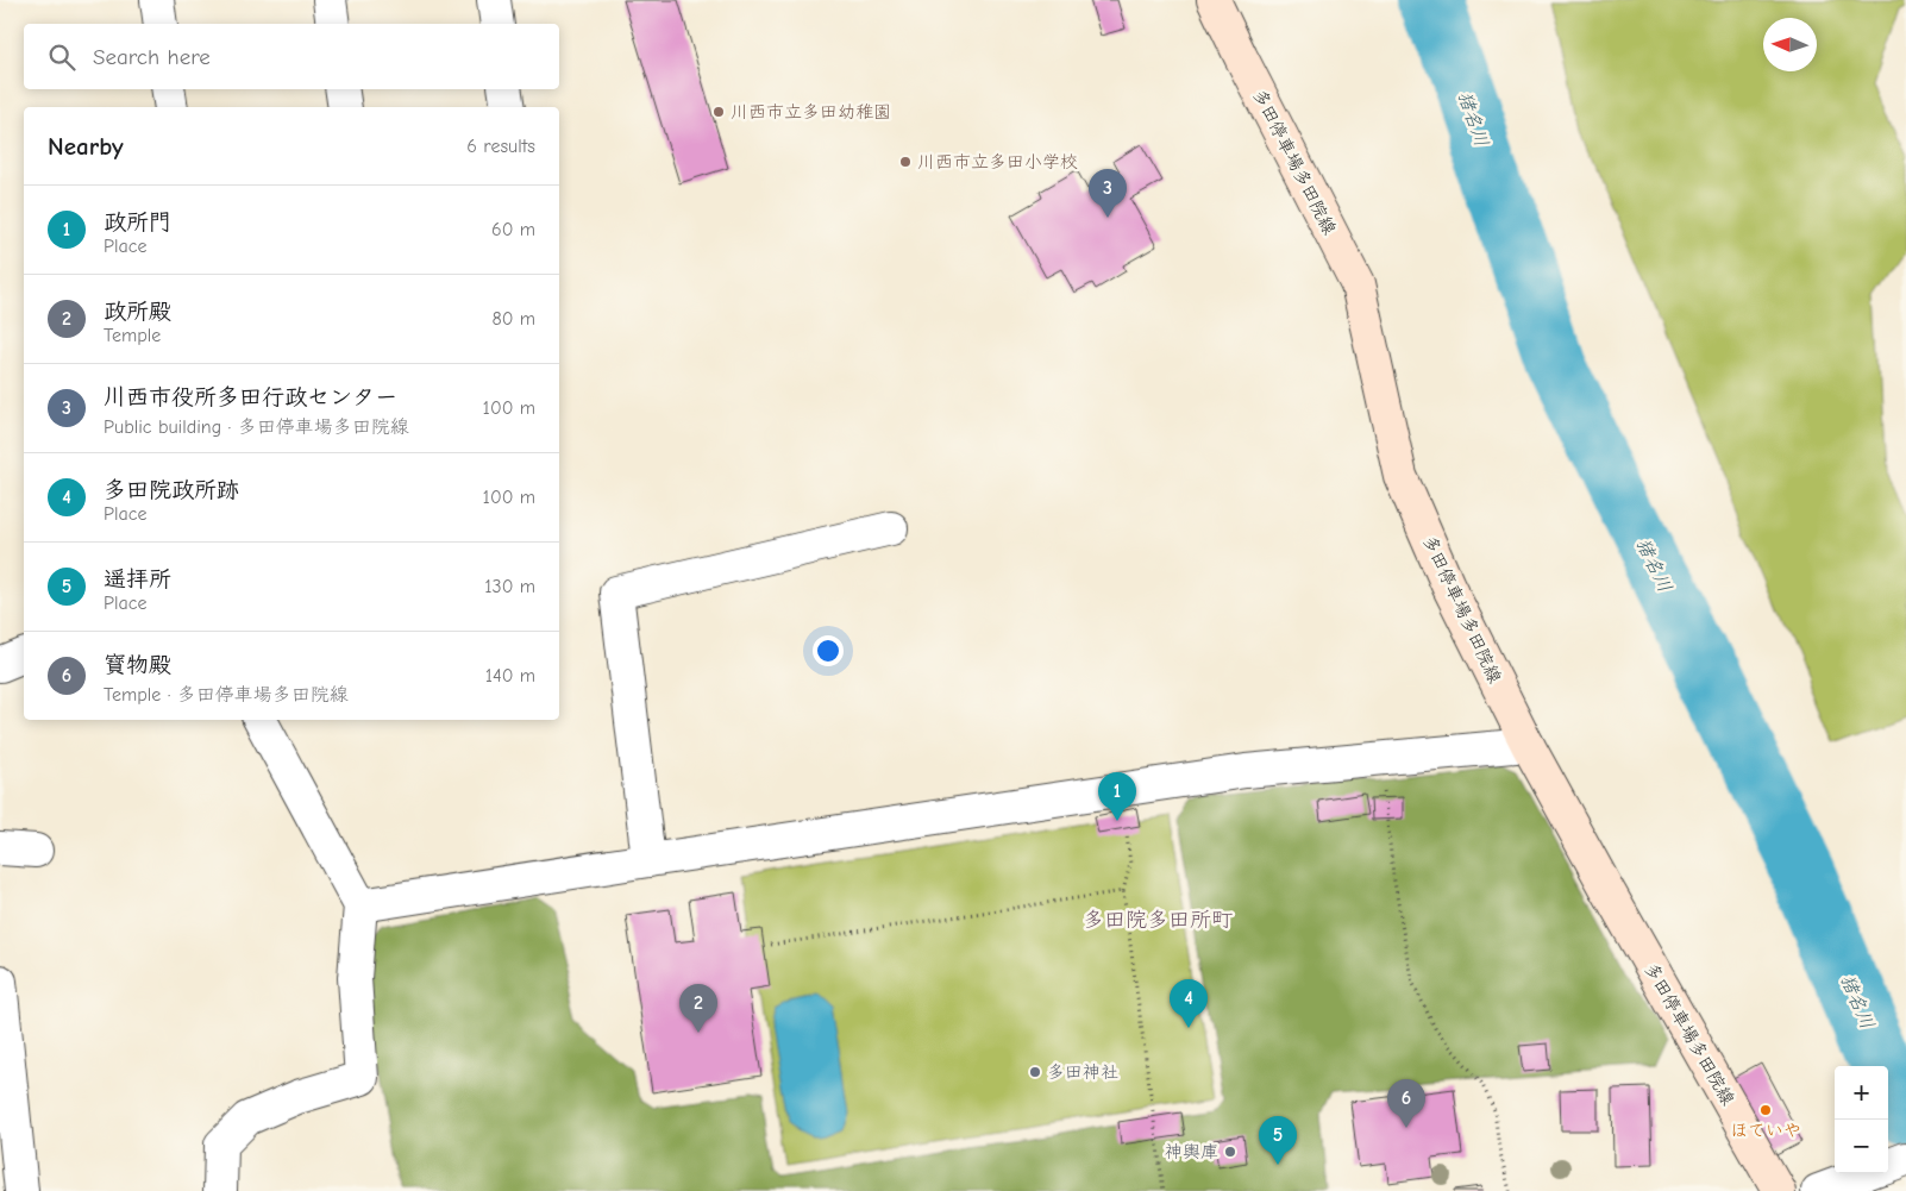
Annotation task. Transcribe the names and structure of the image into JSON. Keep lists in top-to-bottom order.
{
  "streets": {
    "main road": ["多田停車場多田院線"]
  },
  "districts": ["多田院多田所町"],
  "water": ["猪名川"],
  "places": [
    "川西市立多田幼稚園",
    "川西市立多田小学校",
    "多田神社",
    "ほていや",
    "神輿庫"
  ],
  "north": "left",
  "page": {
    "search": "Search here",
    "heading": ["Nearby", "6 results"],
    "pins": [
      "3",
      "1",
      "4",
      "2",
      "6",
      "5"
    ],
    "list": [
      {
        "mark": "1",
        "name": "政所門",
        "note": "Place",
        "value": "60 m"
      },
      {
        "mark": "2",
        "name": "政所殿",
        "note": "Temple",
        "value": "80 m"
      },
      {
        "mark": "3",
        "name": "川西市役所多田行政センター",
        "note": "Public building · 多田停車場多田院線",
        "value": "100 m"
      },
      {
        "mark": "4",
        "name": "多田院政所跡",
        "note": "Place",
        "value": "100 m"
      },
      {
        "mark": "5",
        "name": "遥拝所",
        "note": "Place",
        "value": "130 m"
      },
      {
        "mark": "6",
        "name": "寳物殿",
        "note": "Temple · 多田停車場多田院線",
        "value": "140 m"
      }
    ],
    "map_buttons": ["+", "−"]
  }
}
